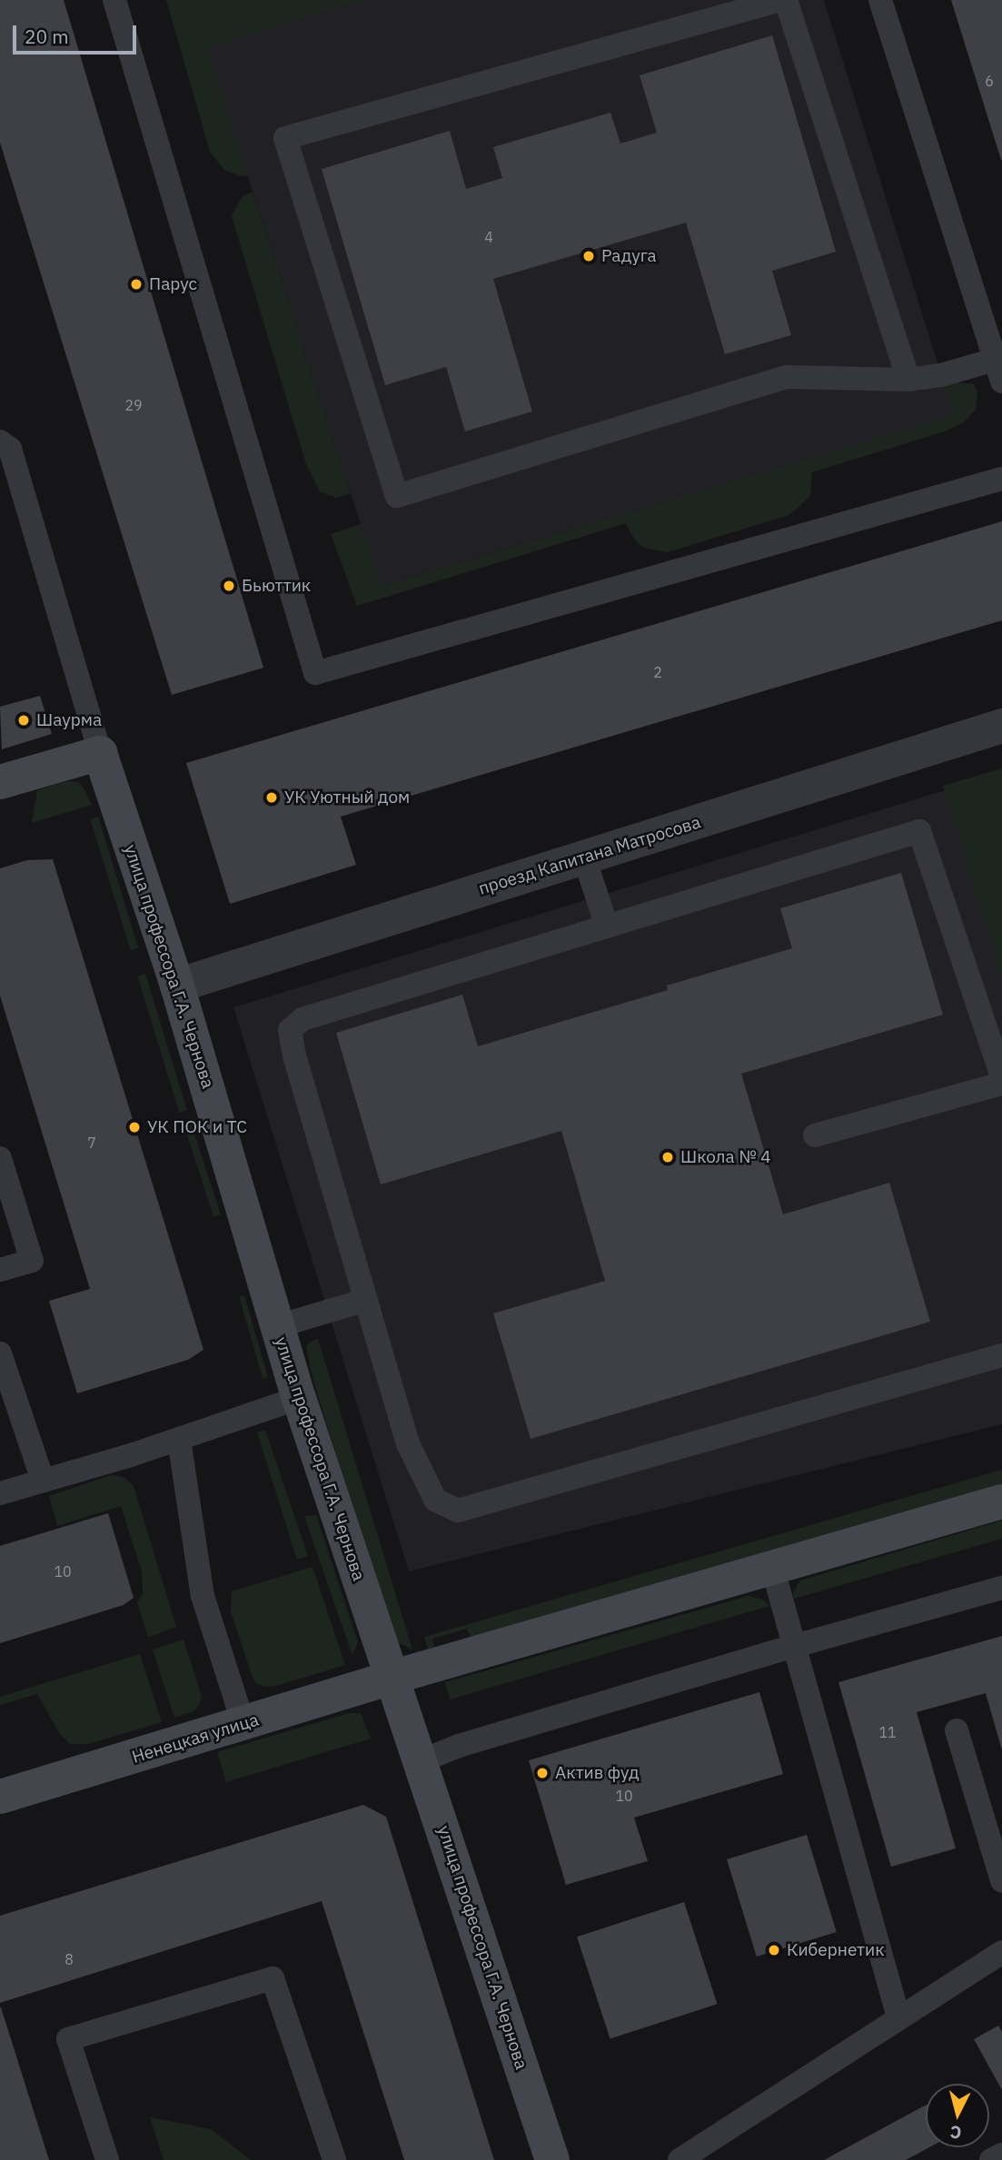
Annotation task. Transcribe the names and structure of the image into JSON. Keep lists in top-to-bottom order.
{
  "streets": {
    "street": ["проезд Капитана Матросова", "улица профессора Г.А. Чернова", "Ненецкая улица"]
  },
  "crossings": [
    ["проезд Капитана Матросова", "улица профессора Г.А. Чернова"],
    ["улица профессора Г.А. Чернова", "Ненецкая улица"]
  ],
  "places": [
    "Радуга",
    "Парус",
    "Бьюттик",
    "Шаурма",
    "УК Уютный дом",
    "УК ПОК и ТС",
    "Школа № 4",
    "Актив фуд",
    "Кибернетик"
  ],
  "house_numbers": [
    "6",
    "4",
    "29",
    "2",
    "7",
    "10",
    "11",
    "10",
    "8"
  ],
  "scale_bar": "20 m",
  "north": "bottom"
}
